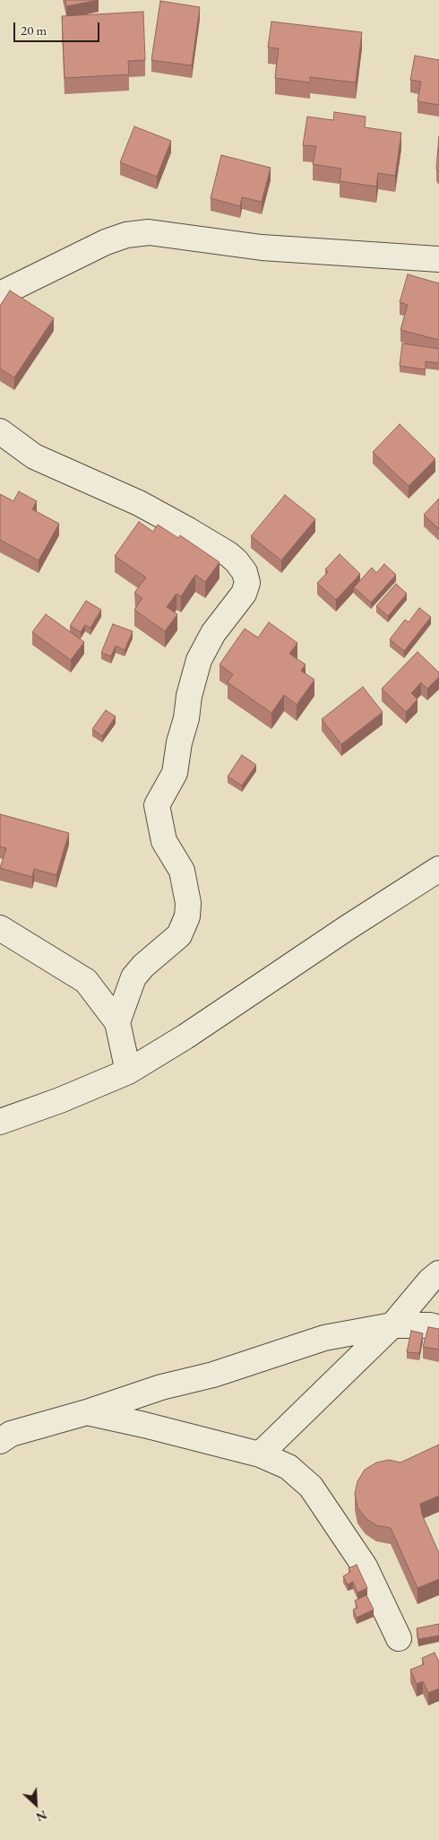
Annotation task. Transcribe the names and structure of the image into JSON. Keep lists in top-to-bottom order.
{
  "scale_bar": "20 m",
  "north": "bottom right"
}
